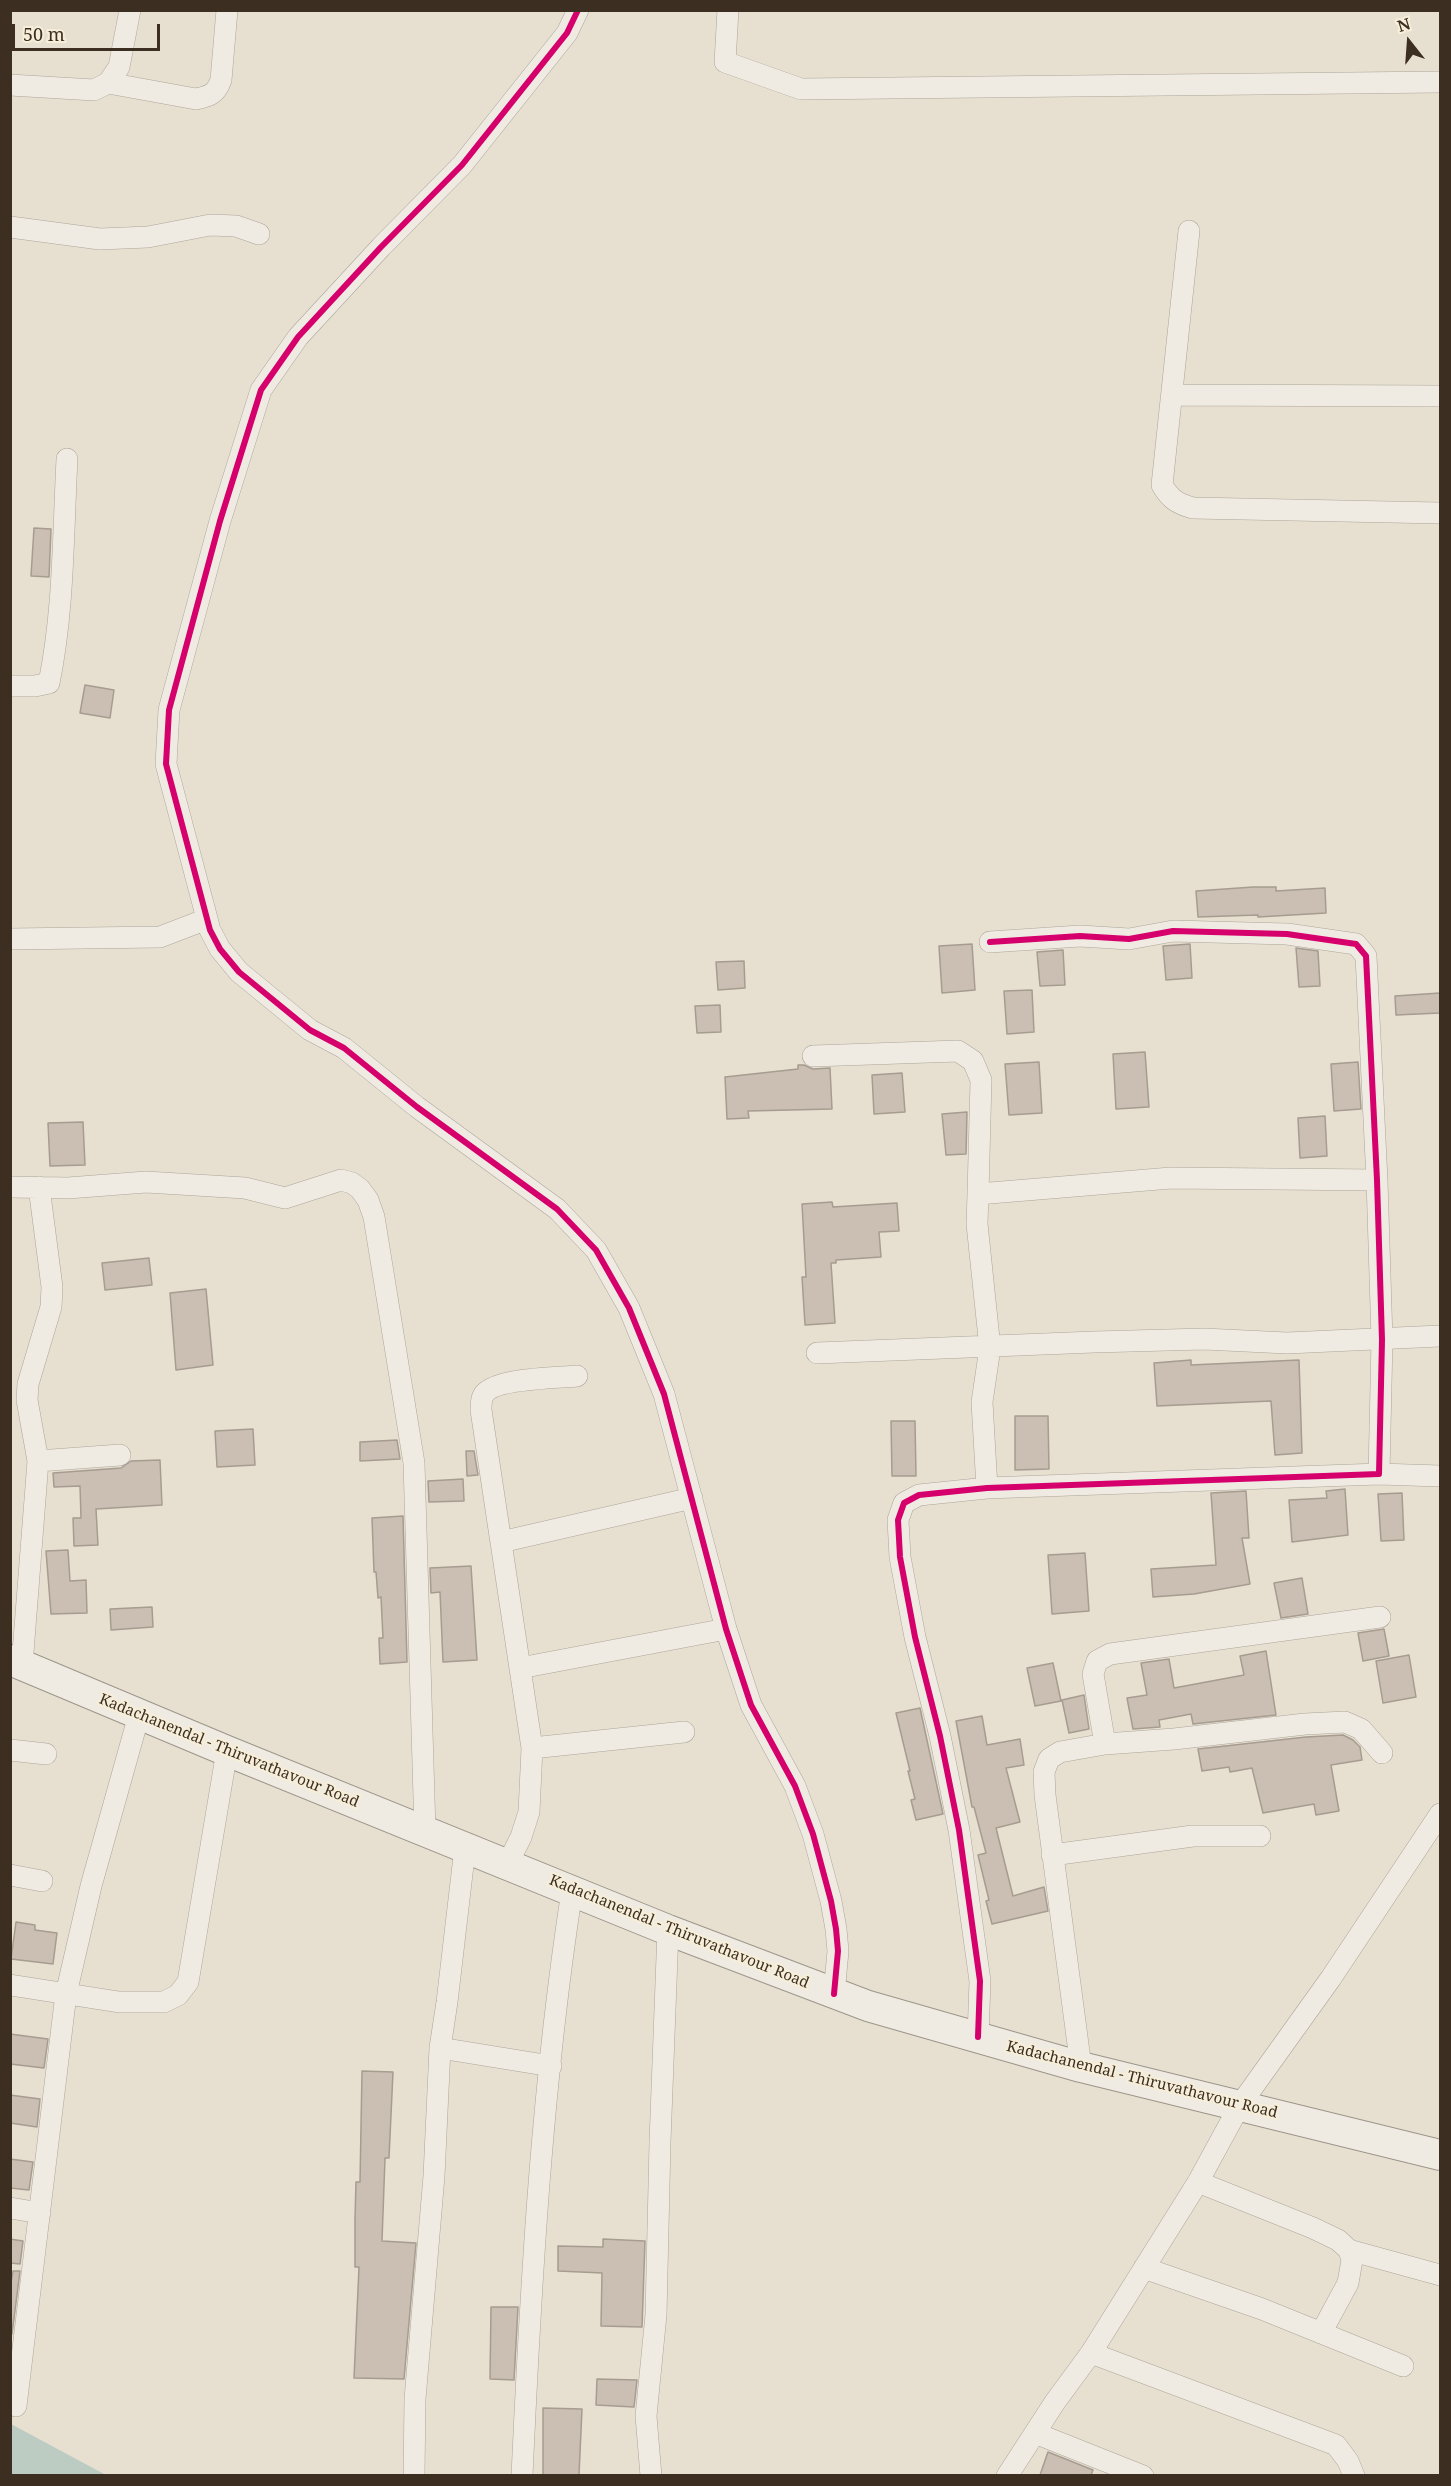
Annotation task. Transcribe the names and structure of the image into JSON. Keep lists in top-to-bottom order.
{
  "streets": {
    "main road": ["Kadachanendal - Thiruvathavour Road"]
  },
  "scale_bar": "50 m",
  "north": "top"
}
